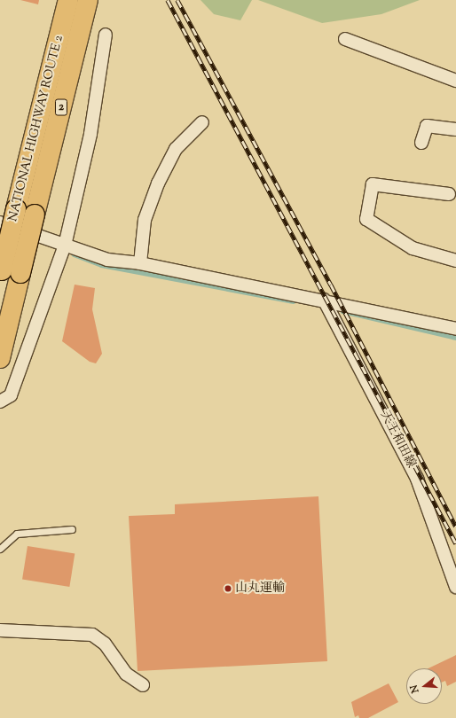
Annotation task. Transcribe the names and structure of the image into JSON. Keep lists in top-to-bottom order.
{
  "streets": {
    "highway": ["2", "NATIONAL HIGHWAY ROUTE 2"],
    "street": ["天王和田線"]
  },
  "places": ["山丸運輸"],
  "north": "left"
}
